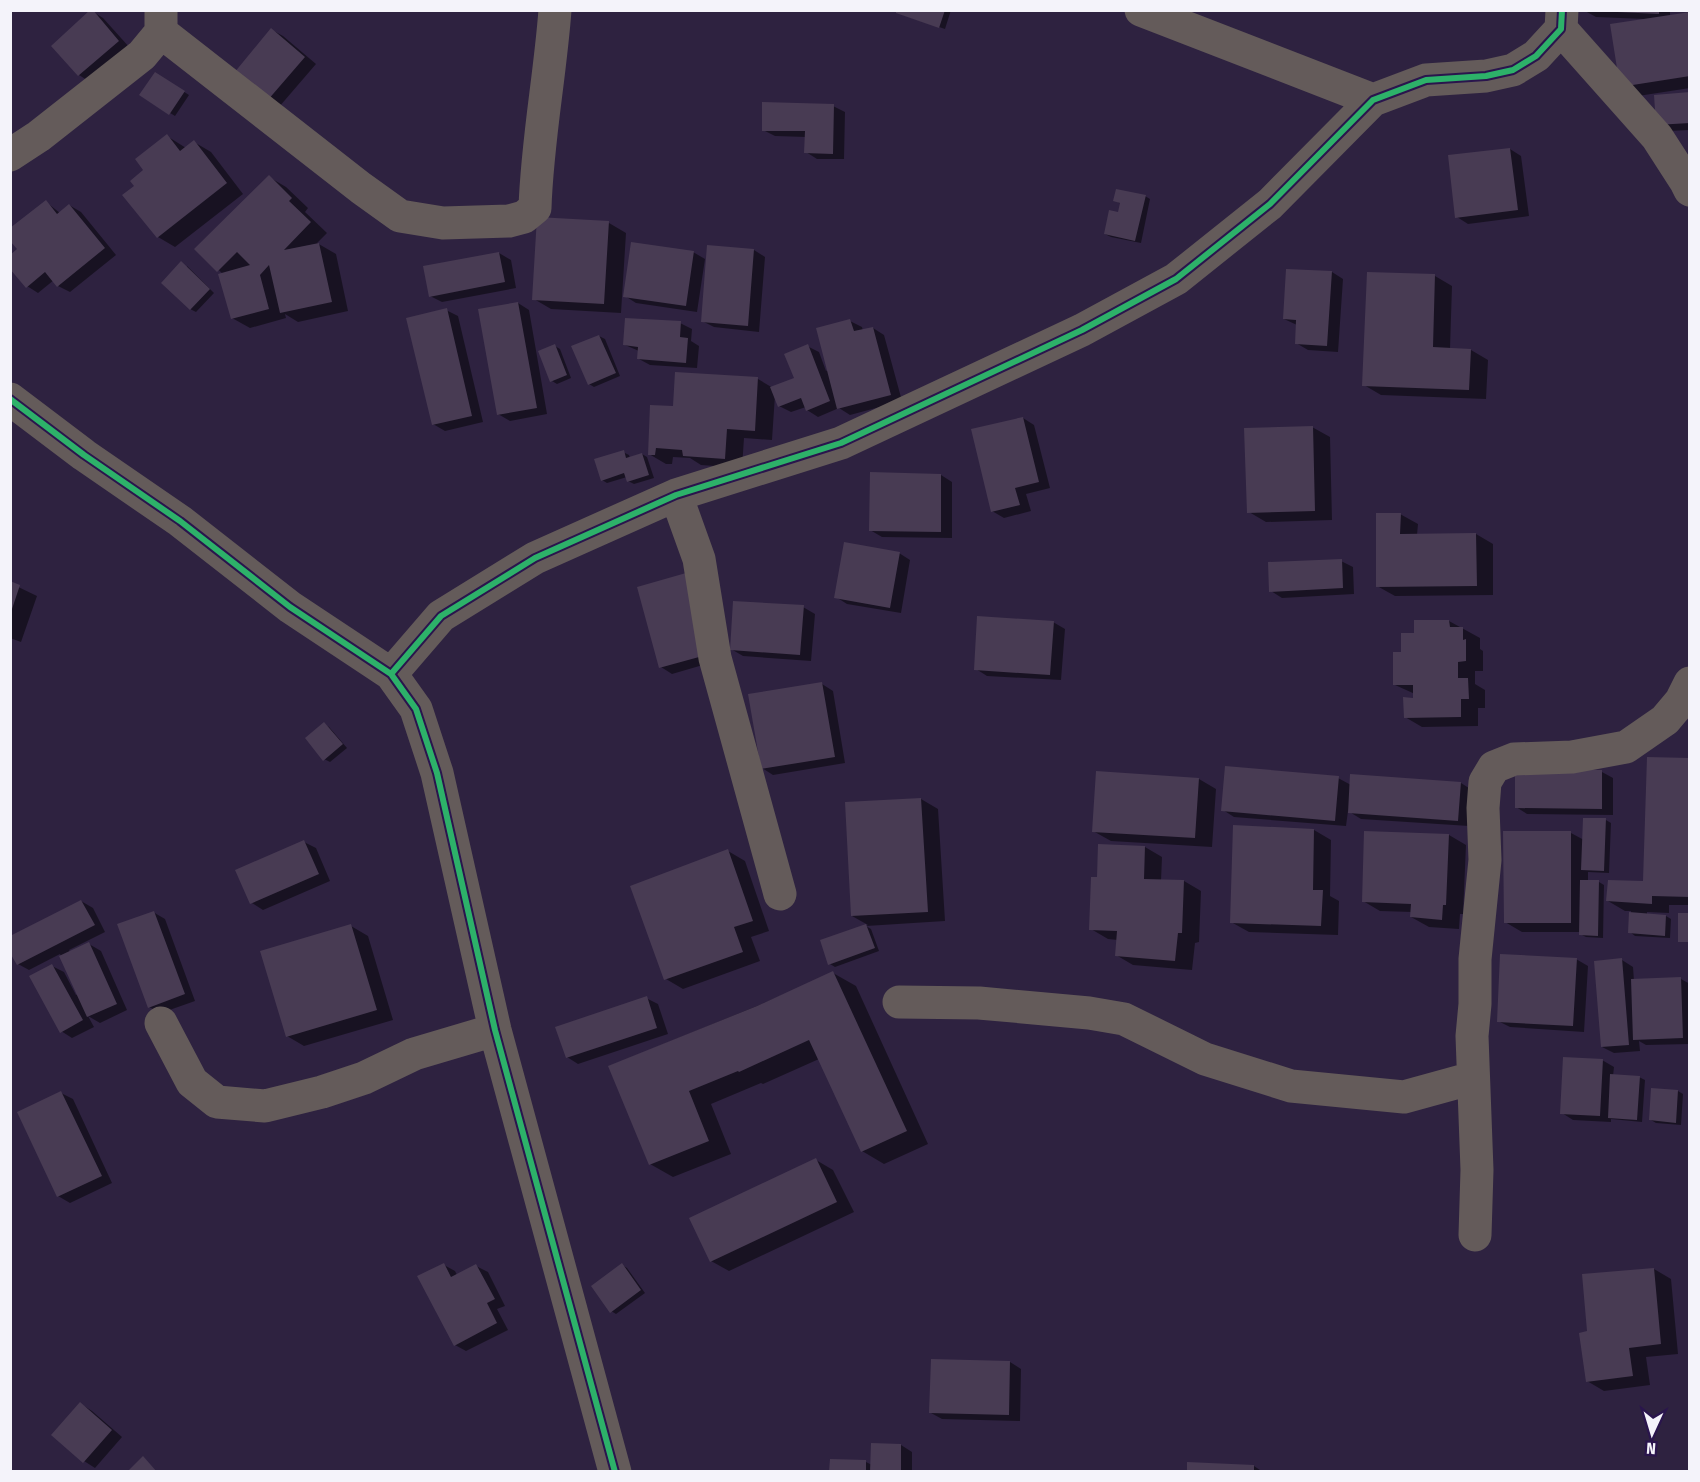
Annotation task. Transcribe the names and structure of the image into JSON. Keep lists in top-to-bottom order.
{
  "north": "bottom"
}
